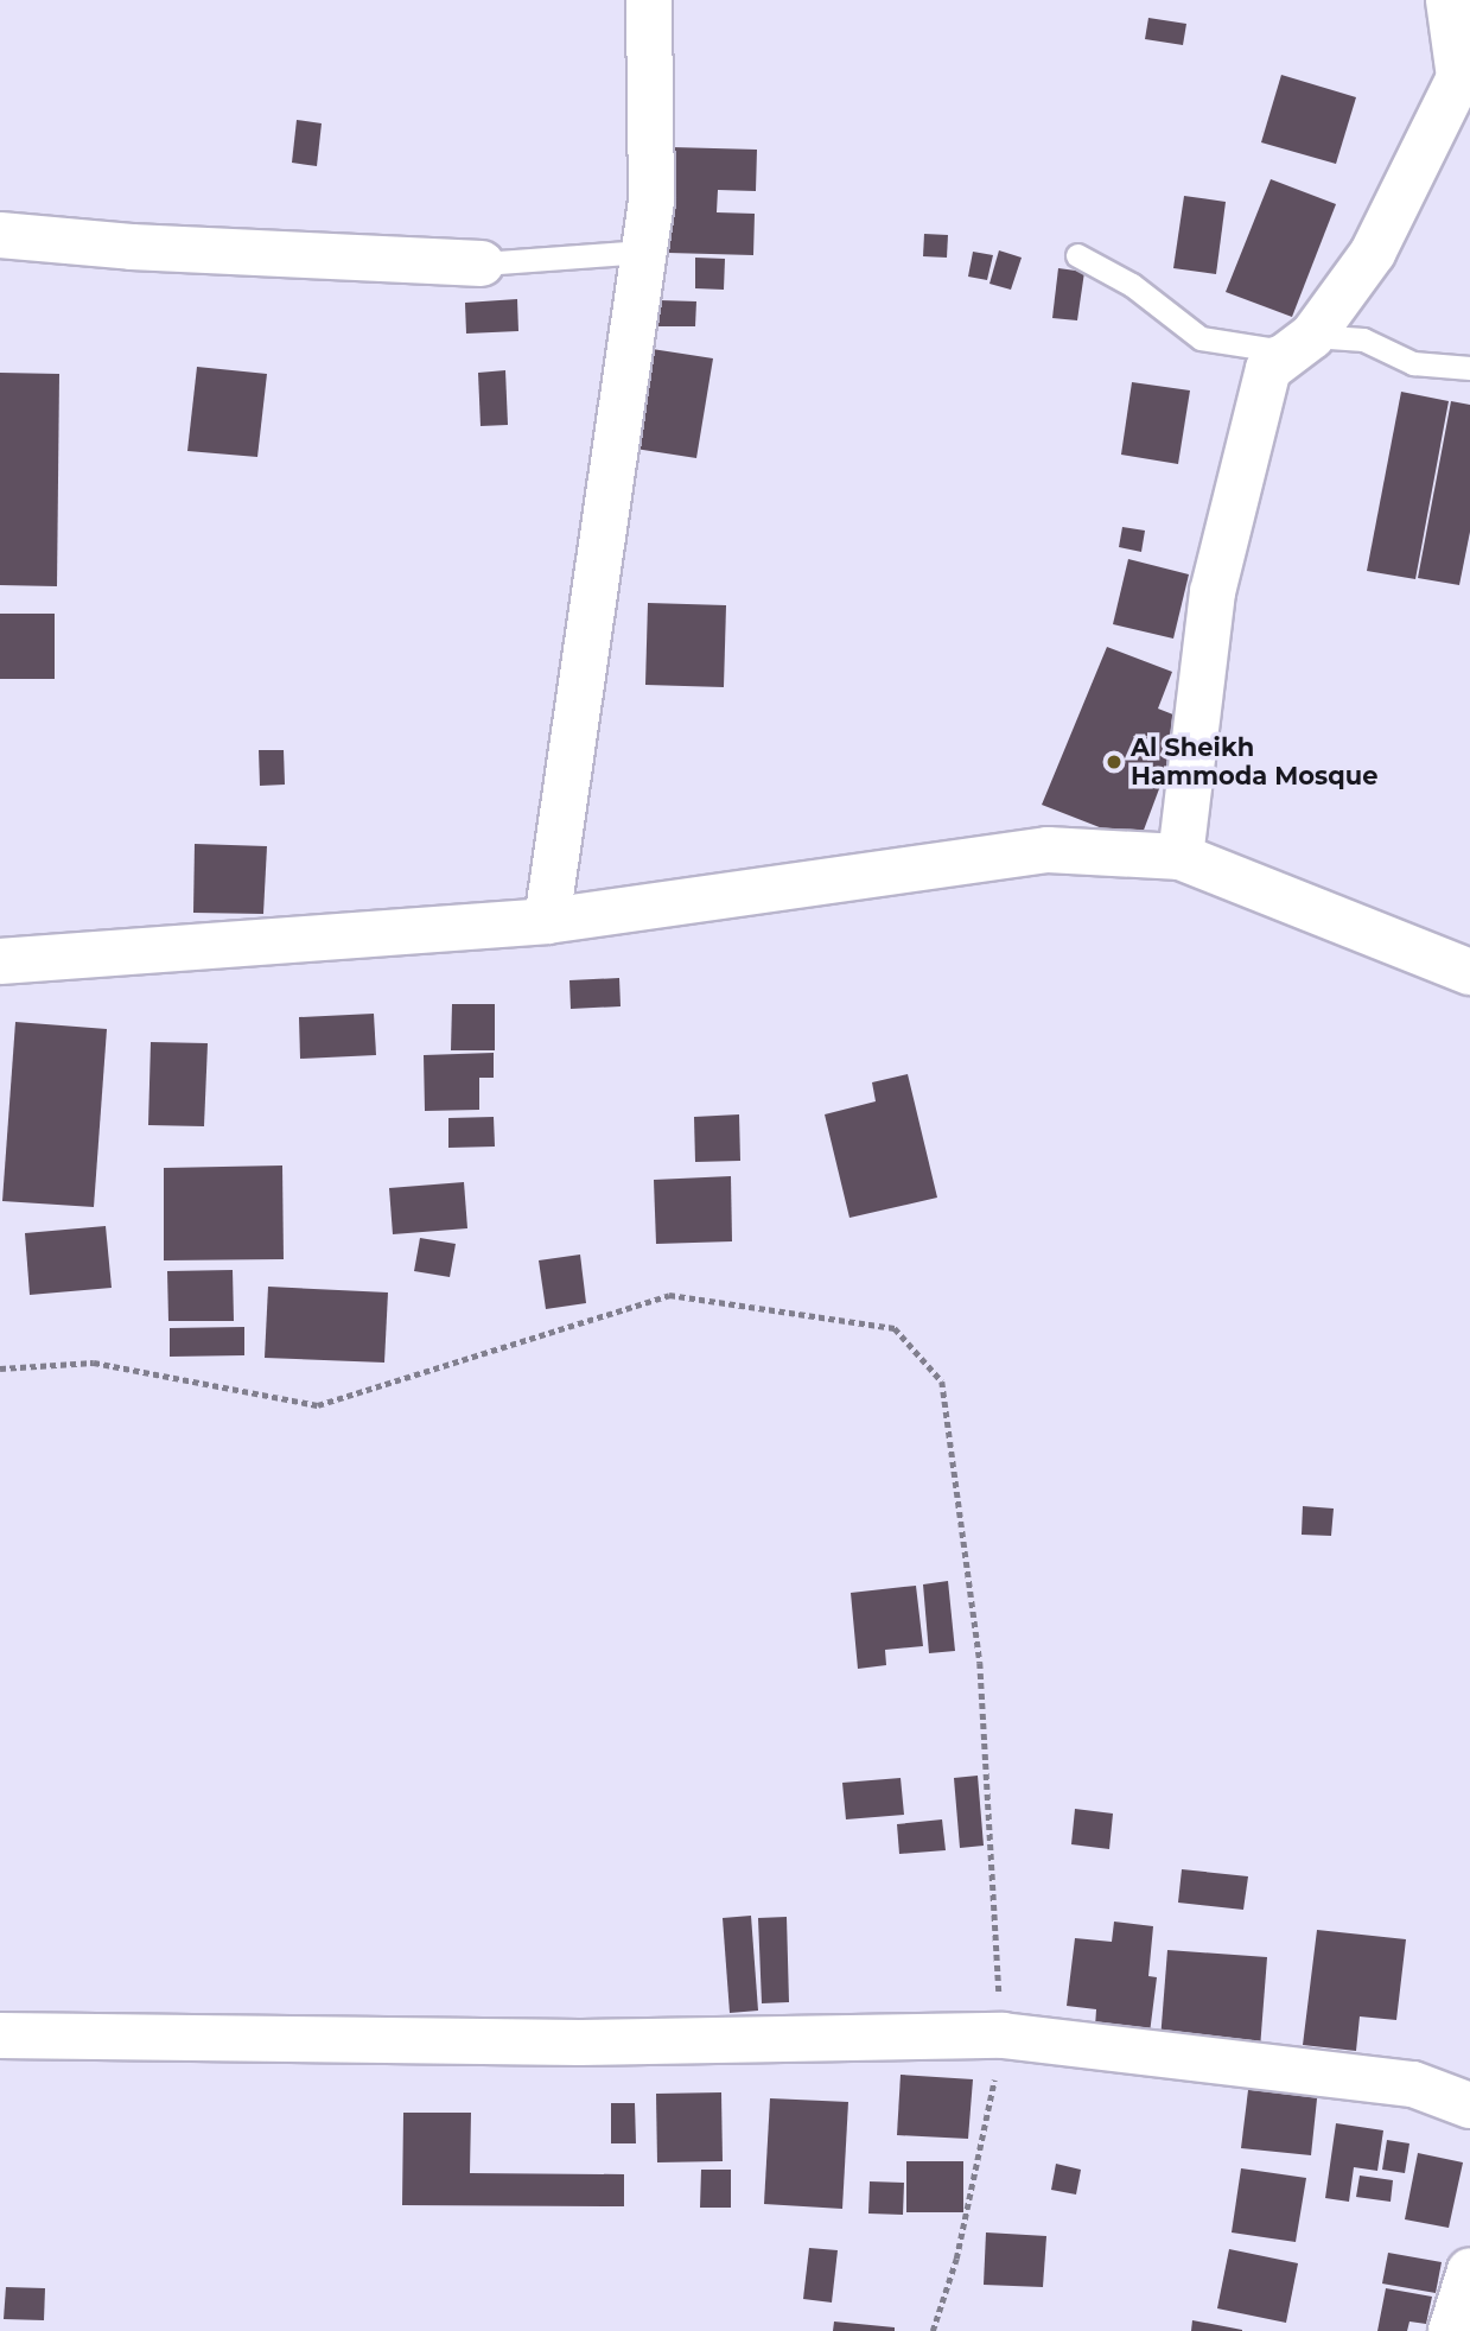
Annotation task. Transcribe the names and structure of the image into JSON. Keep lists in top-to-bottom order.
{
  "places": ["Al Sheikh Hammoda Mosque"]
}
